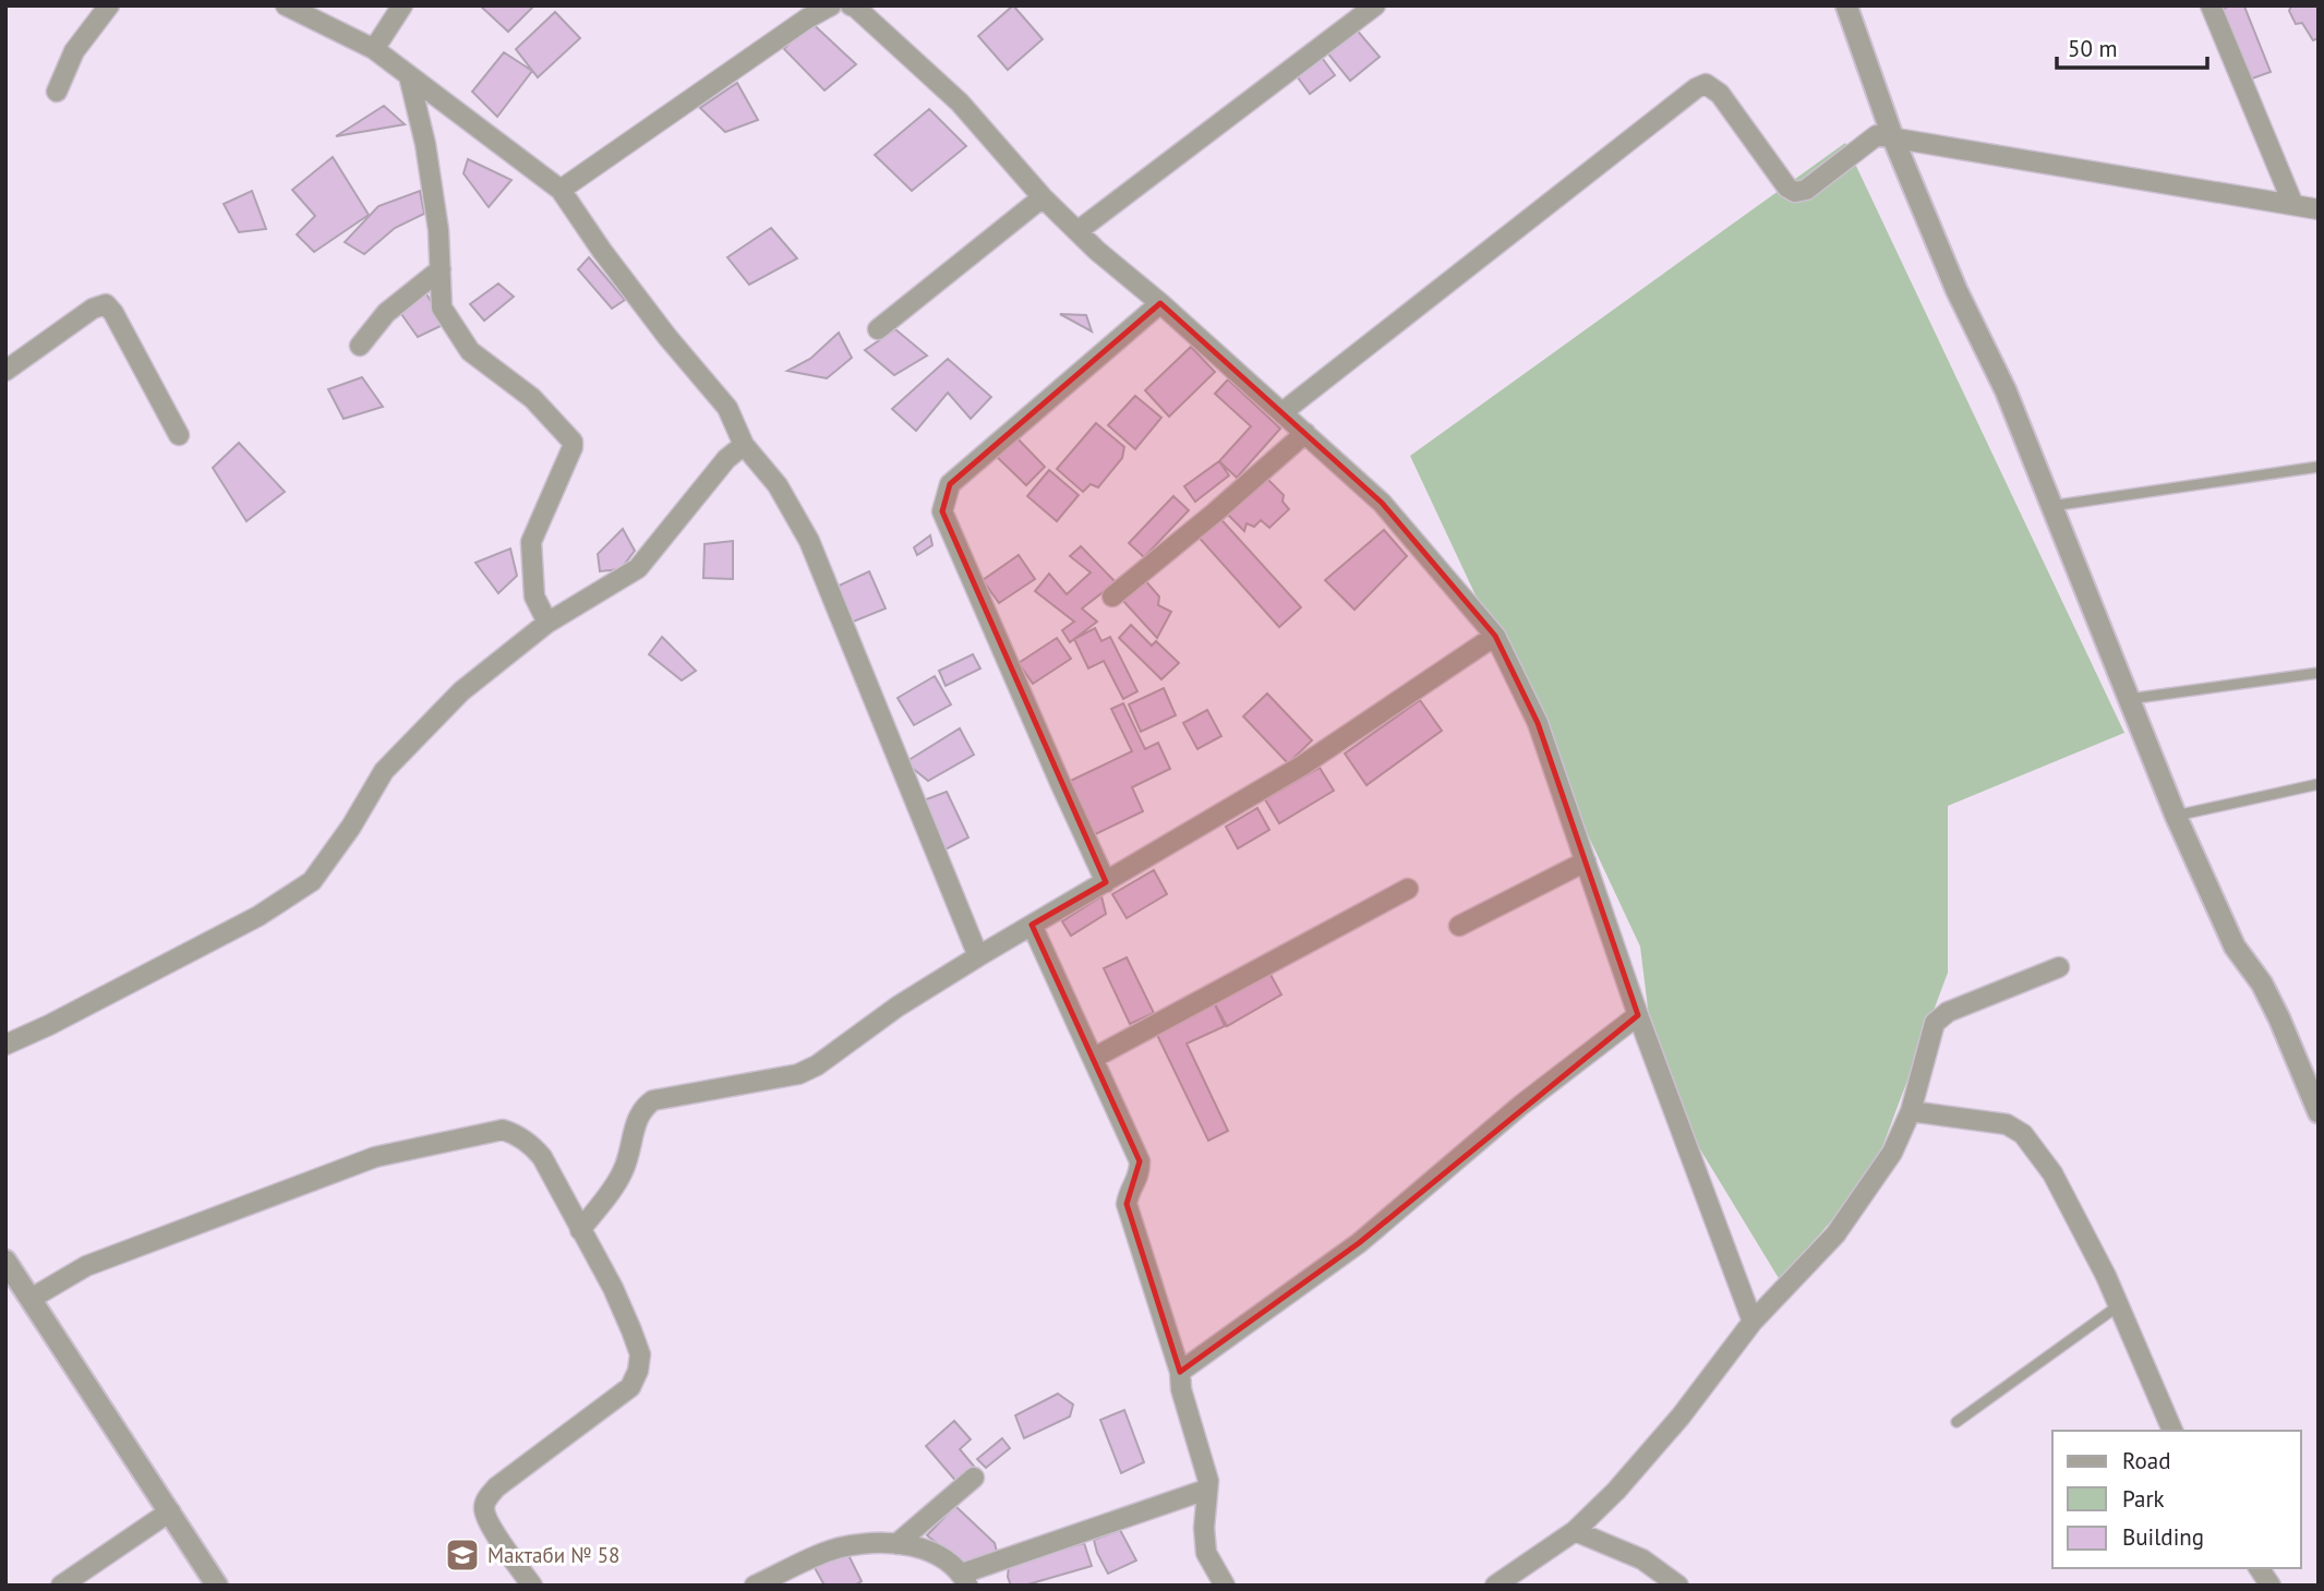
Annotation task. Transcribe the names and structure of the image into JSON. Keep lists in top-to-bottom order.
{
  "places": {
    "school or university": ["Мактаби № 58"]
  },
  "legend": ["Road", "Park", "Building"],
  "scale_bar": "50 m"
}
